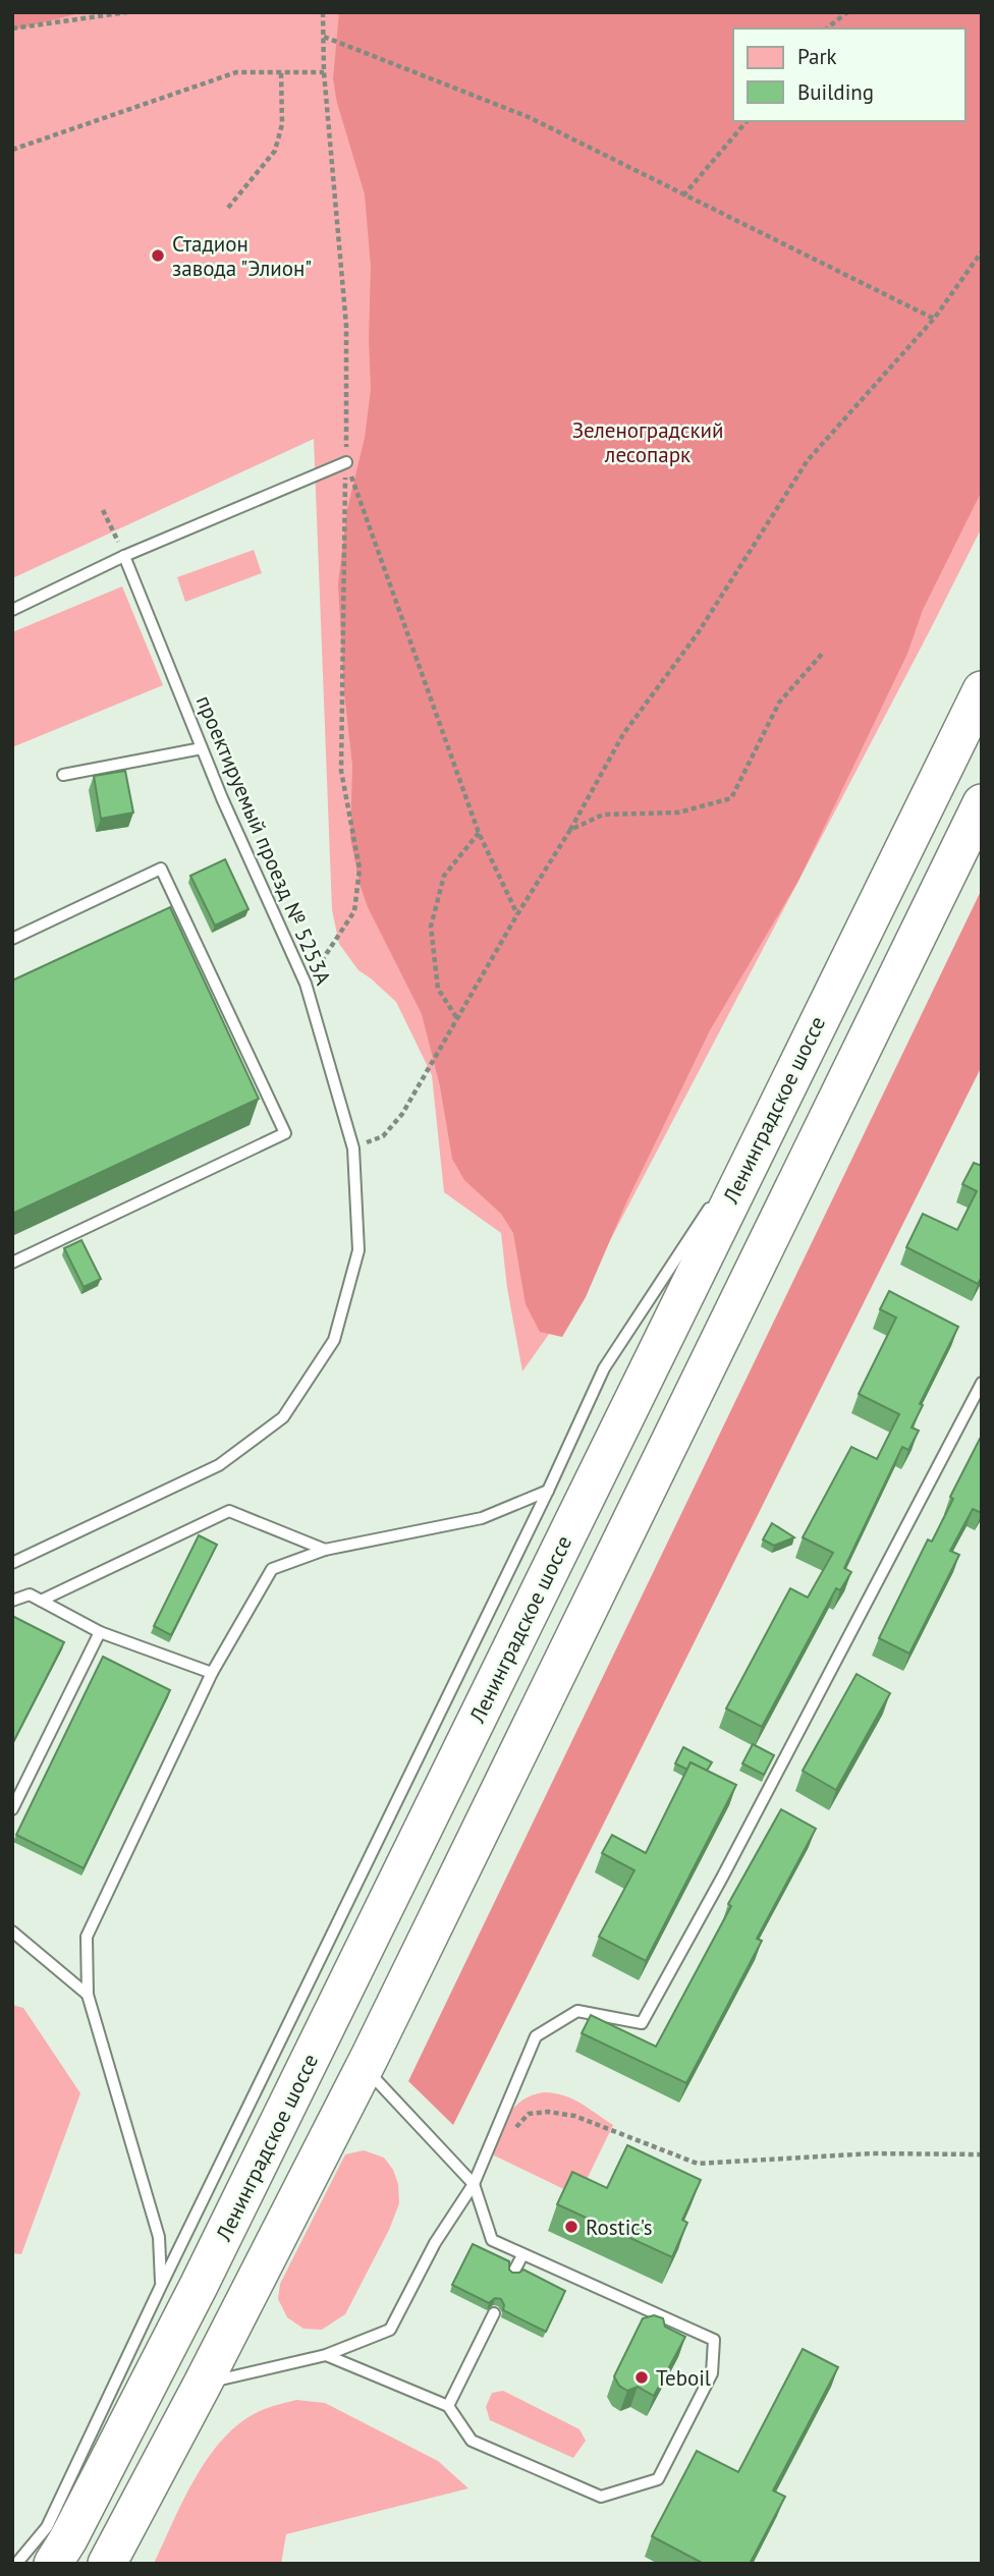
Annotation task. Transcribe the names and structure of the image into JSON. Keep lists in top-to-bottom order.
{
  "streets": {
    "highway": ["Ленинградское шоссе"],
    "lane": ["проектируемый проезд № 5253А"]
  },
  "parks": ["Зеленоградский лесопарк"],
  "places": ["Стадион завода \"Элион\"", "Rostic's", "Teboil"],
  "legend": ["Park", "Building"]
}
